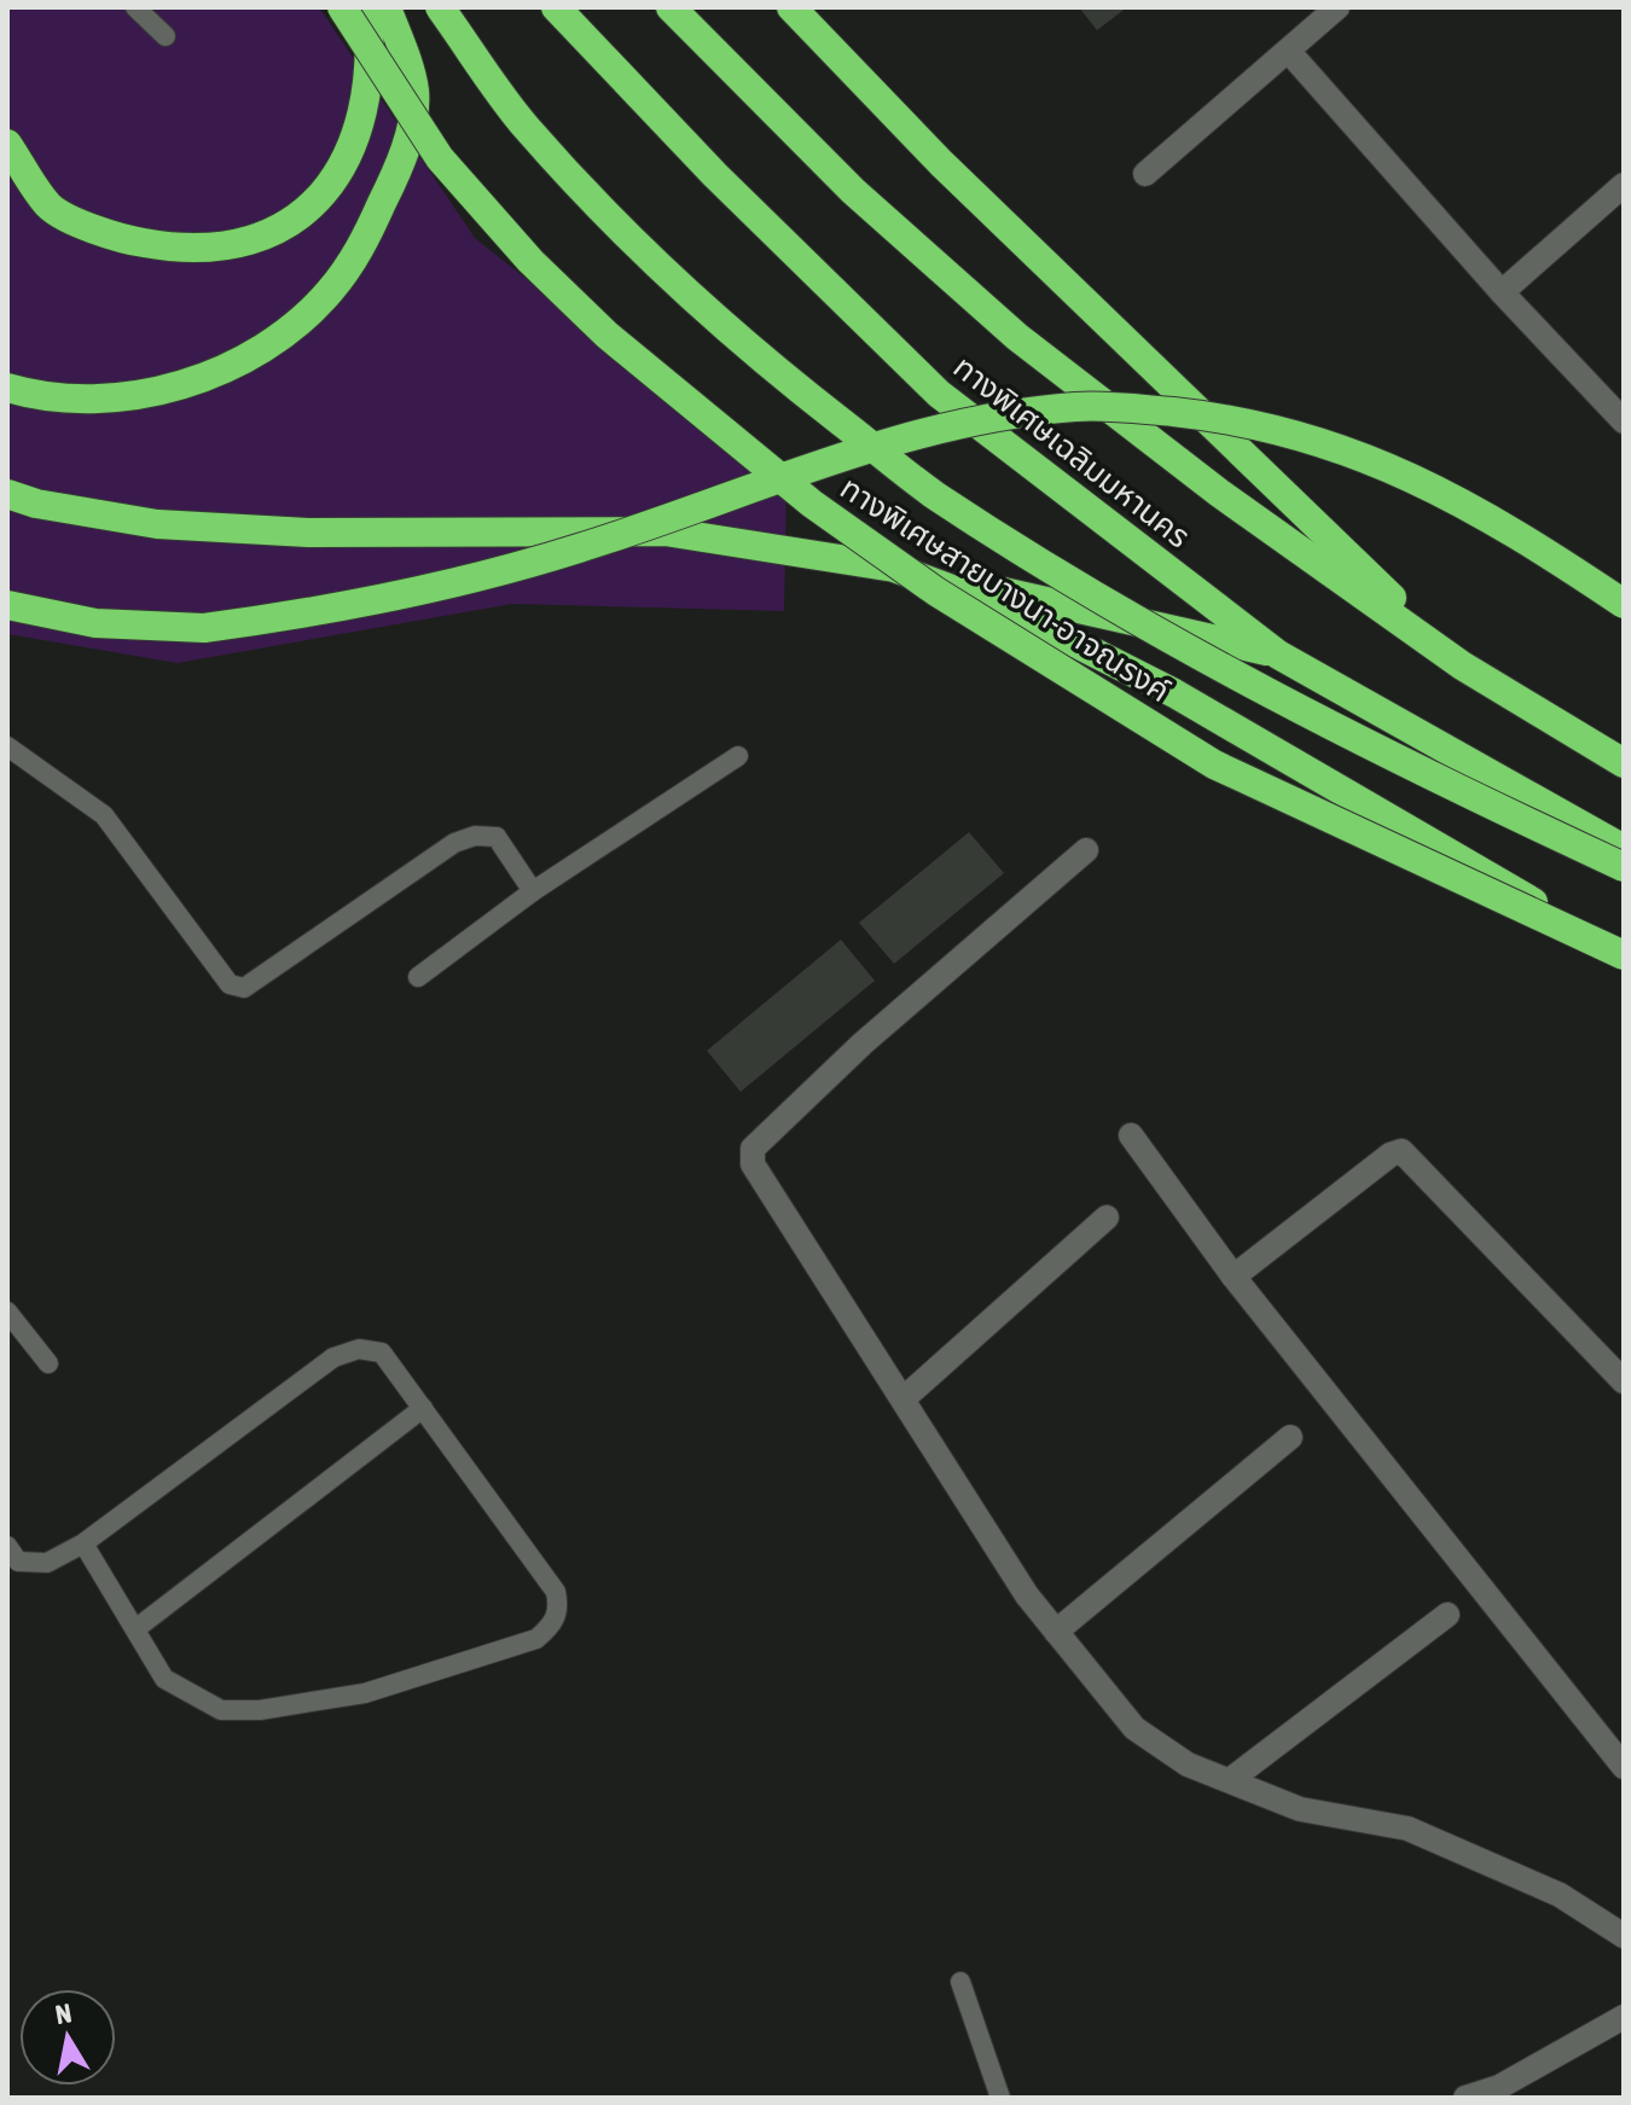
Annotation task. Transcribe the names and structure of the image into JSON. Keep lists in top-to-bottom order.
{
  "streets": {
    "highway": ["ทางพิเศษเฉลิมมหานคร", "ทางพิเศษสายบางนา-อาจณรงค์"]
  },
  "north": "top"
}
